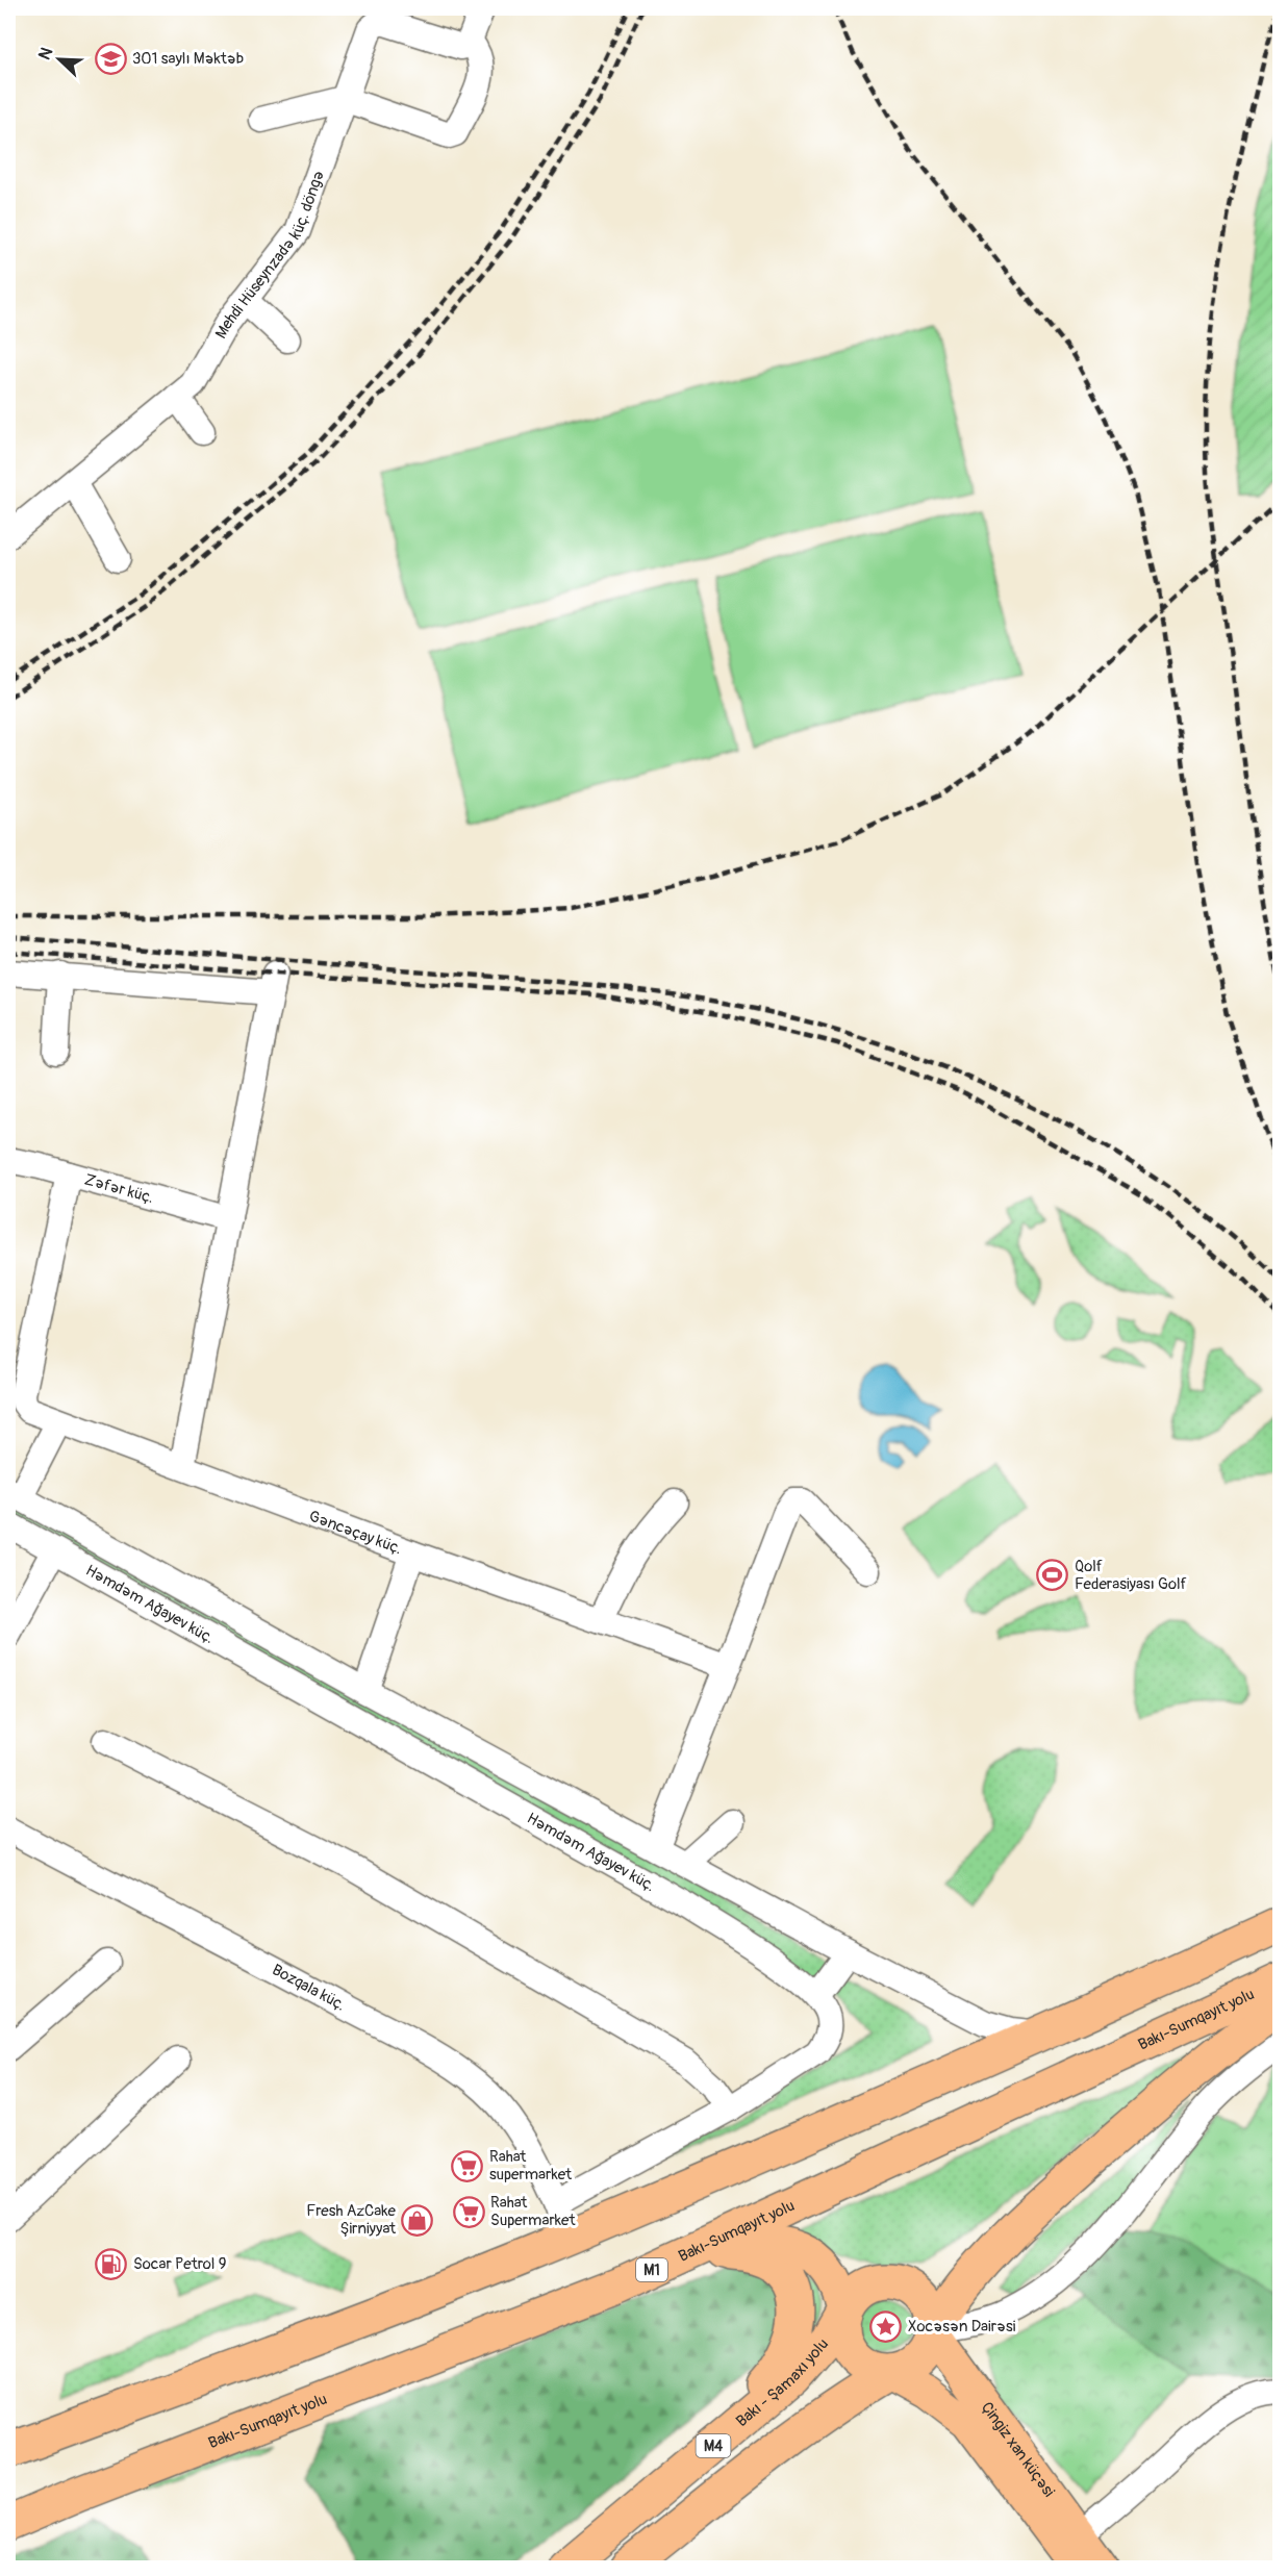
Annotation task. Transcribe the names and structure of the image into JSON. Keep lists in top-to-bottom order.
{
  "streets": {
    "highway": [
      "Bakı-Sumqayıt yolu",
      "M1",
      "Bakı - Şamaxı yolu",
      "M4"
    ],
    "main road": ["Çingiz xan küçəsi"],
    "street": [
      "Mehdi Hüseynzadə küç. döngə",
      "Zəfər küç.",
      "Gəncəçay küç.",
      "Həmdəm Ağayev küç.",
      "Bozqala küç."
    ]
  },
  "crossings": [
    ["Zəfər küç.", "Gəncəçay küç."],
    ["Həmdəm Ağayev küç.", "Bozqala küç."],
    ["Bakı - Şamaxı yolu", "M4"],
    ["Bakı - Şamaxı yolu", "Çingiz xan küçəsi"],
    ["M4", "Çingiz xan küçəsi"]
  ],
  "places": {
    "school or university": ["301 saylı Məktəb"],
    "sports": ["Qolf Federasiyası Golf"],
    "supermarket": ["Rahat supermarket", "Rahat Supermarket"],
    "shop": ["Fresh AzCake Şirniyyat"],
    "fuel station": ["Socar Petrol 9"],
    "place": ["Xocəsən Dairəsi"]
  },
  "north": "top left"
}
